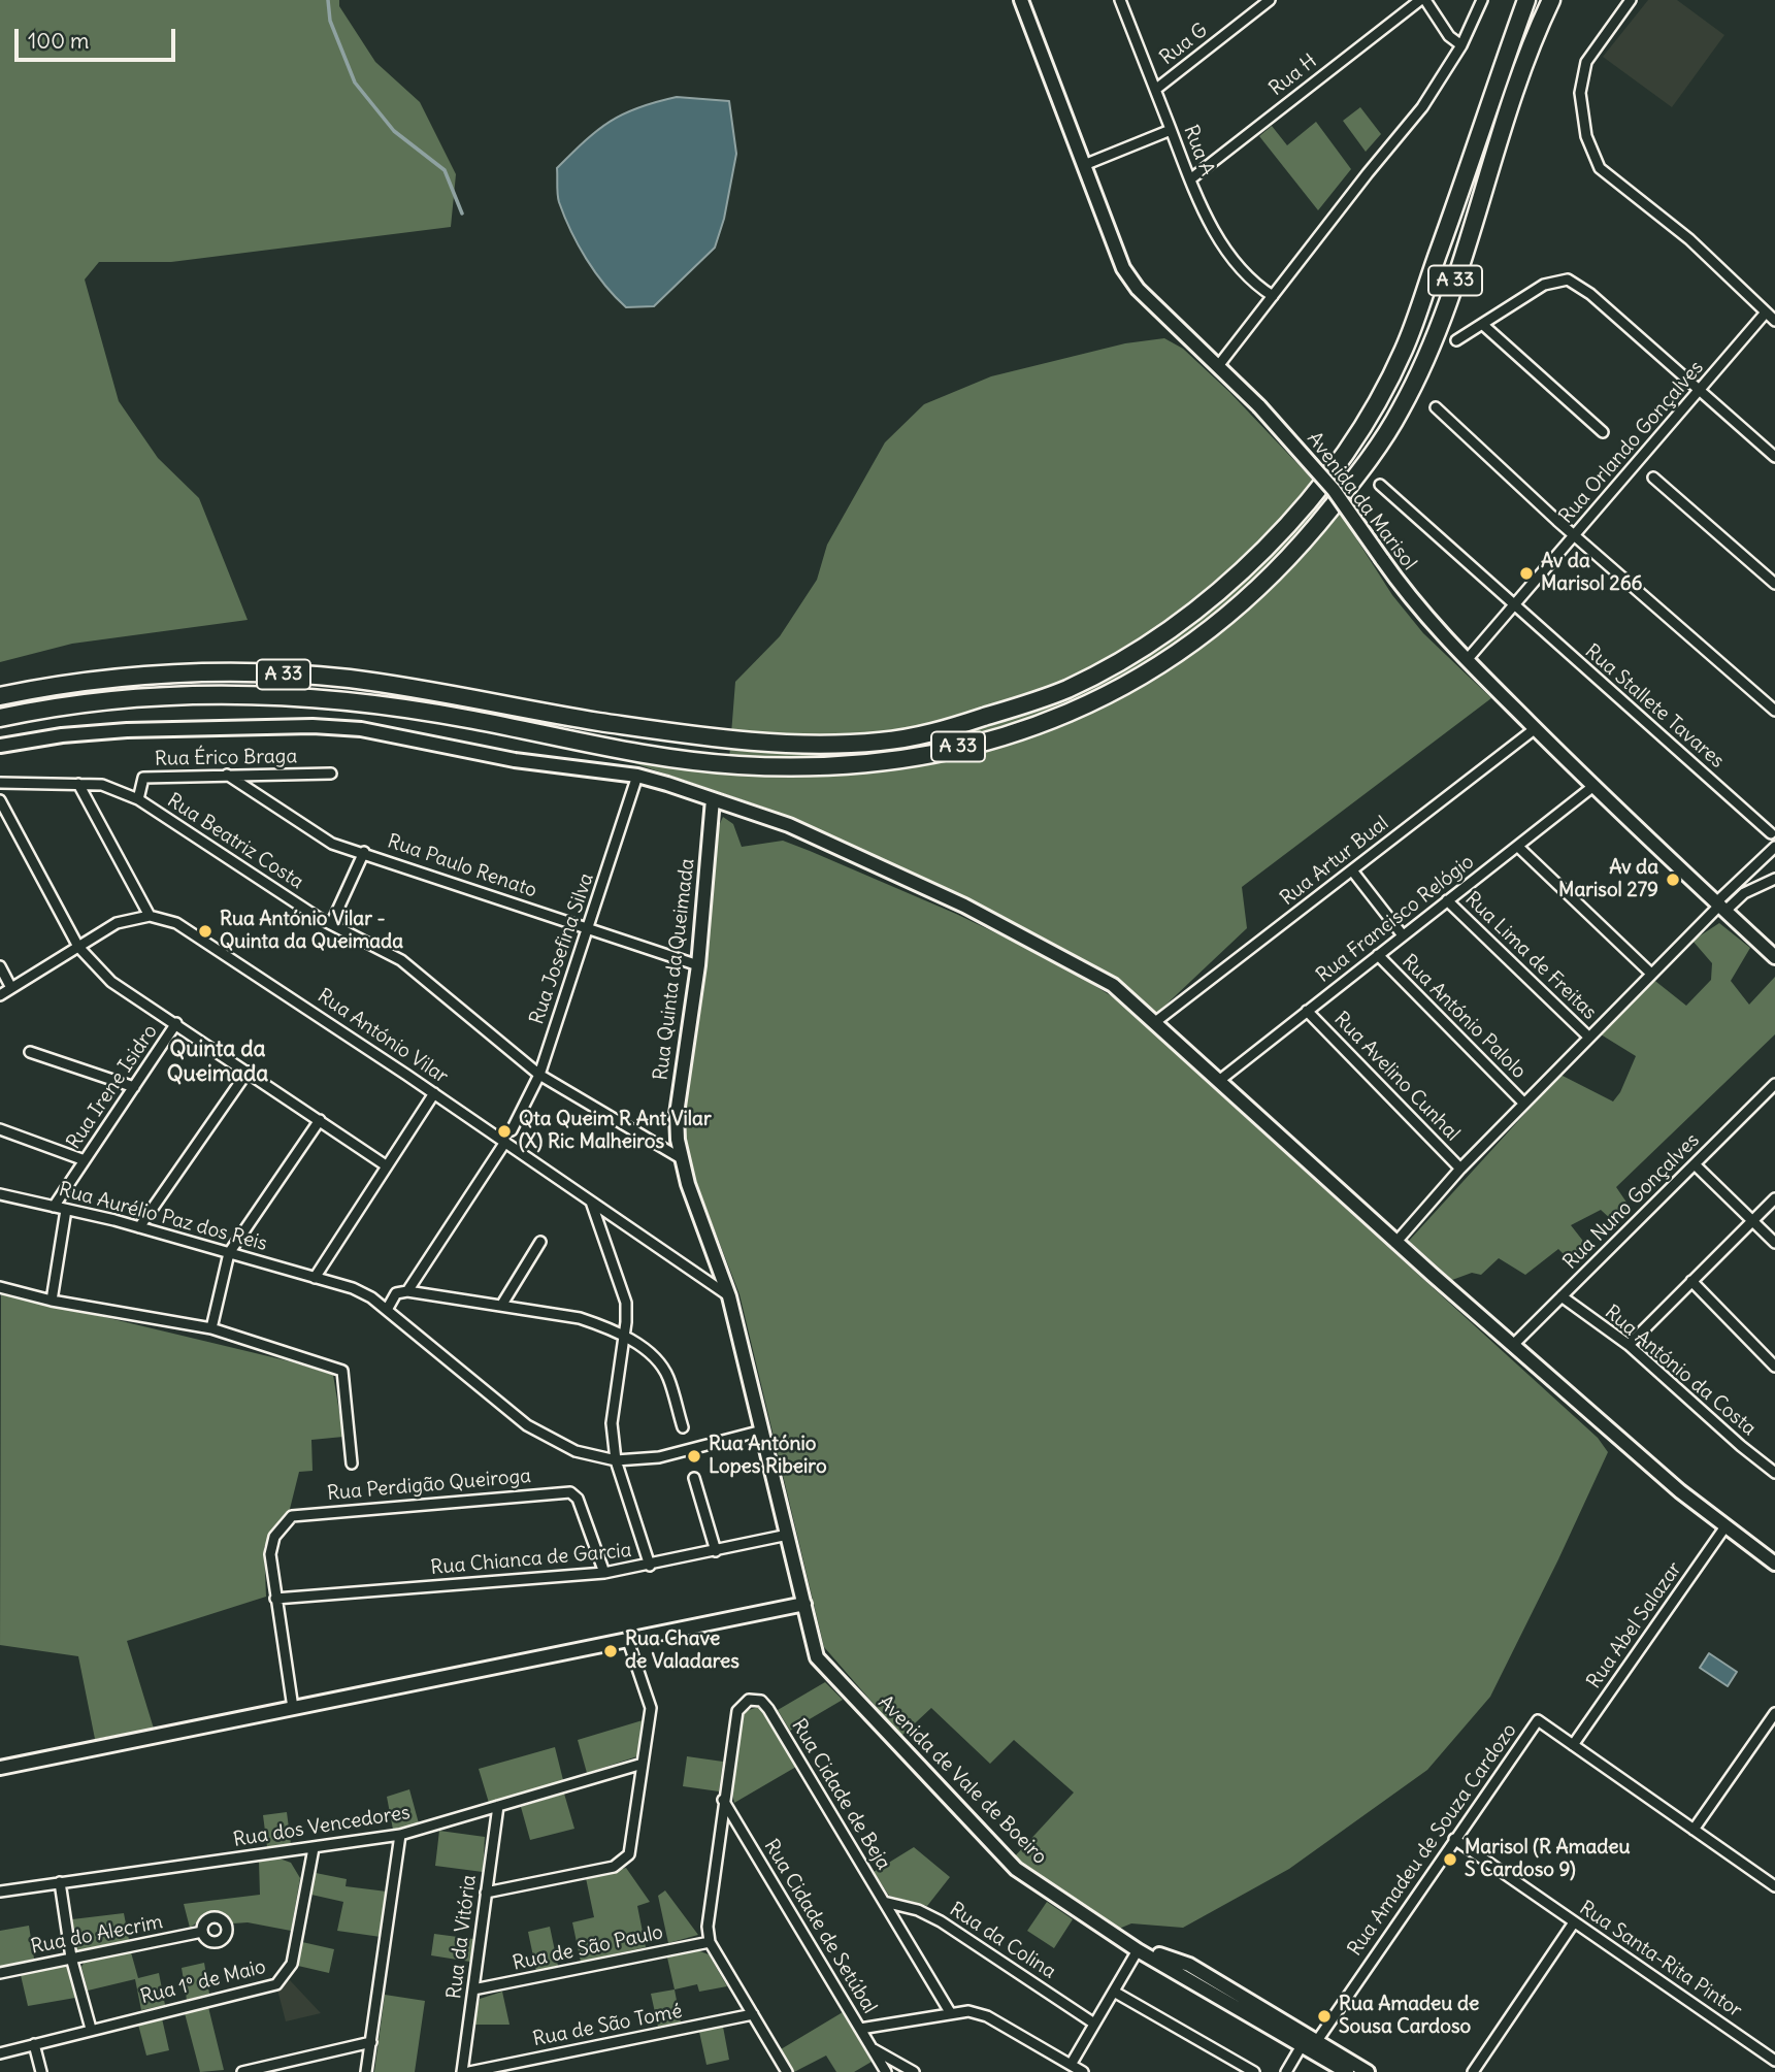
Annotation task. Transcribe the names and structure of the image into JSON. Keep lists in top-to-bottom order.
{
  "streets": {
    "highway": ["A 33"],
    "street": [
      "Rua G",
      "Rua H",
      "Rua A",
      "Rua Orlando Gonçalves",
      "Avenida da Marisol",
      "Rua Stallete Tavares",
      "Rua Érico Braga",
      "Rua Beatriz Costa",
      "Rua Artur Bual",
      "Rua Paulo Renato",
      "Rua Francisco Relógio",
      "Rua Josefina Silva",
      "Rua Lima de Freitas",
      "Rua Quinta da Queimada",
      "Rua António Palolo",
      "Rua António Vilar",
      "Rua Avelino Cunhal",
      "Rua Irene Isidro",
      "Rua Nuno Gonçalves",
      "Rua Aurélio Paz dos Reis",
      "Rua António da Costa",
      "Rua Perdigão Queiroga",
      "Rua Chianca de Garcia",
      "Rua Abel Salazar",
      "Avenida de Vale de Boeiro",
      "Rua Cidade de Beja",
      "Rua dos Vencedores",
      "Rua Amadeu de Souza Cardozo",
      "Rua Cidade de Setúbal",
      "Rua do Alecrim",
      "Rua da Vitória",
      "Rua da Colina",
      "Rua de São Paulo",
      "Rua Santa-Rita Pintor",
      "Rua 1º de Maio",
      "Rua de São Tomé"
    ]
  },
  "crossings": [
    ["Rua G", "Rua A"],
    ["Rua H", "Rua A"],
    ["Rua Orlando Gonçalves", "Avenida da Marisol"],
    ["Rua Orlando Gonçalves", "Rua Stallete Tavares"],
    ["Avenida da Marisol", "Rua Artur Bual"],
    ["Avenida da Marisol", "Rua Francisco Relógio"],
    ["Rua Érico Braga", "Rua Beatriz Costa"],
    ["Rua Érico Braga", "Rua Paulo Renato"],
    ["Rua Beatriz Costa", "Rua Josefina Silva"],
    ["Rua Beatriz Costa", "Rua Quinta da Queimada"],
    ["Rua Paulo Renato", "Rua Josefina Silva"],
    ["Rua Paulo Renato", "Rua Quinta da Queimada"],
    ["Rua Francisco Relógio", "Rua Lima de Freitas"],
    ["Rua Francisco Relógio", "Rua António Palolo"],
    ["Rua Francisco Relógio", "Rua Avelino Cunhal"],
    ["Rua Quinta da Queimada", "Rua António Vilar"],
    ["Rua Quinta da Queimada", "Rua Chianca de Garcia"],
    ["Rua Quinta da Queimada", "Avenida de Vale de Boeiro"],
    ["Rua Irene Isidro", "Rua Aurélio Paz dos Reis"],
    ["Rua Nuno Gonçalves", "Rua António da Costa"],
    ["Rua Perdigão Queiroga", "Rua Chianca de Garcia"],
    ["Rua Abel Salazar", "Rua Amadeu de Souza Cardozo"],
    ["Avenida de Vale de Boeiro", "Rua Amadeu de Souza Cardozo"],
    ["Rua Cidade de Beja", "Rua Cidade de Setúbal"],
    ["Rua Cidade de Beja", "Rua da Colina"],
    ["Rua dos Vencedores", "Rua da Vitória"],
    ["Rua dos Vencedores", "Rua 1º de Maio"],
    ["Rua Amadeu de Souza Cardozo", "Rua Santa-Rita Pintor"],
    ["Rua da Vitória", "Rua de São Paulo"]
  ],
  "districts": ["Quinta da Queimada"],
  "places": [
    "Av da Marisol 266",
    "Av da Marisol 279",
    "Rua António Vilar - Quinta da Queimada",
    "Qta Queim R Ant Vilar (X) Ric Malheiros",
    "Rua António Lopes Ribeiro",
    "Rua Chave de Valadares",
    "Marisol (R Amadeu S Cardoso 9)",
    "Rua Amadeu de Sousa Cardoso"
  ],
  "scale_bar": "100 m"
}
